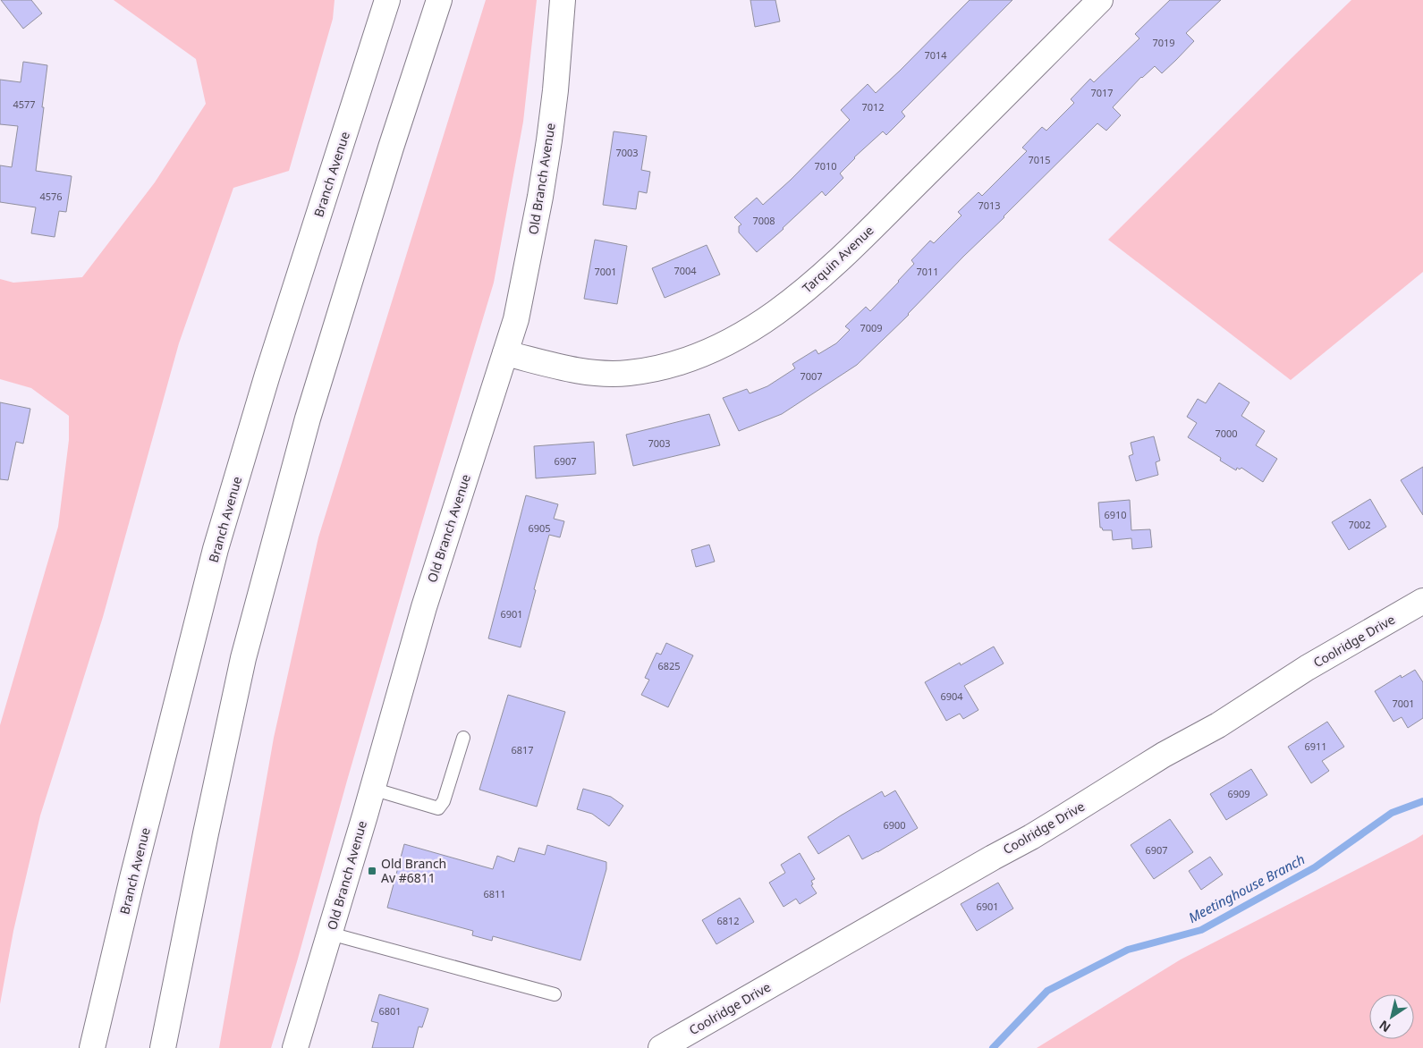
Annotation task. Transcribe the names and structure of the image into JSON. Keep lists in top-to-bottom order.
{
  "streets": {
    "main road": [
      "Branch Avenue",
      "Old Branch Avenue",
      "Tarquin Avenue",
      "Coolridge Drive"
    ]
  },
  "crossings": [
    ["Old Branch Avenue", "Tarquin Avenue"]
  ],
  "water": ["Meetinghouse Branch"],
  "places": {
    "transit": ["Old Branch Av #6811"]
  },
  "house_numbers": [
    "7019",
    "7014",
    "7017",
    "4577",
    "7012",
    "7003",
    "7015",
    "7010",
    "4576",
    "7013",
    "7008",
    "7004",
    "7001",
    "7011",
    "7009",
    "7007",
    "7000",
    "7003",
    "6907",
    "6910",
    "7002",
    "6905",
    "6901",
    "6825",
    "6904",
    "7001",
    "6911",
    "6817",
    "6909",
    "6900",
    "6907",
    "6811",
    "6901",
    "6812",
    "6801"
  ],
  "north": "bottom left"
}
